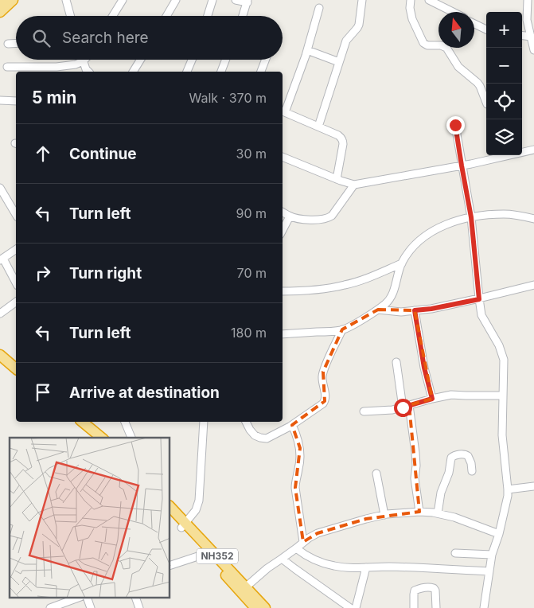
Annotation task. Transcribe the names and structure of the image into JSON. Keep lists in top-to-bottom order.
{
  "streets": {
    "highway": ["NH352"]
  },
  "north": "top",
  "page": {
    "map_buttons": ["+", "−"],
    "search": "Search here",
    "heading": ["5 min", "Walk · 370 m"],
    "list": [
      ["Continue", "30 m"],
      ["Turn left", "90 m"],
      ["Turn right", "70 m"],
      ["Turn left", "180 m"],
      "Arrive at destination"
    ]
  }
}
